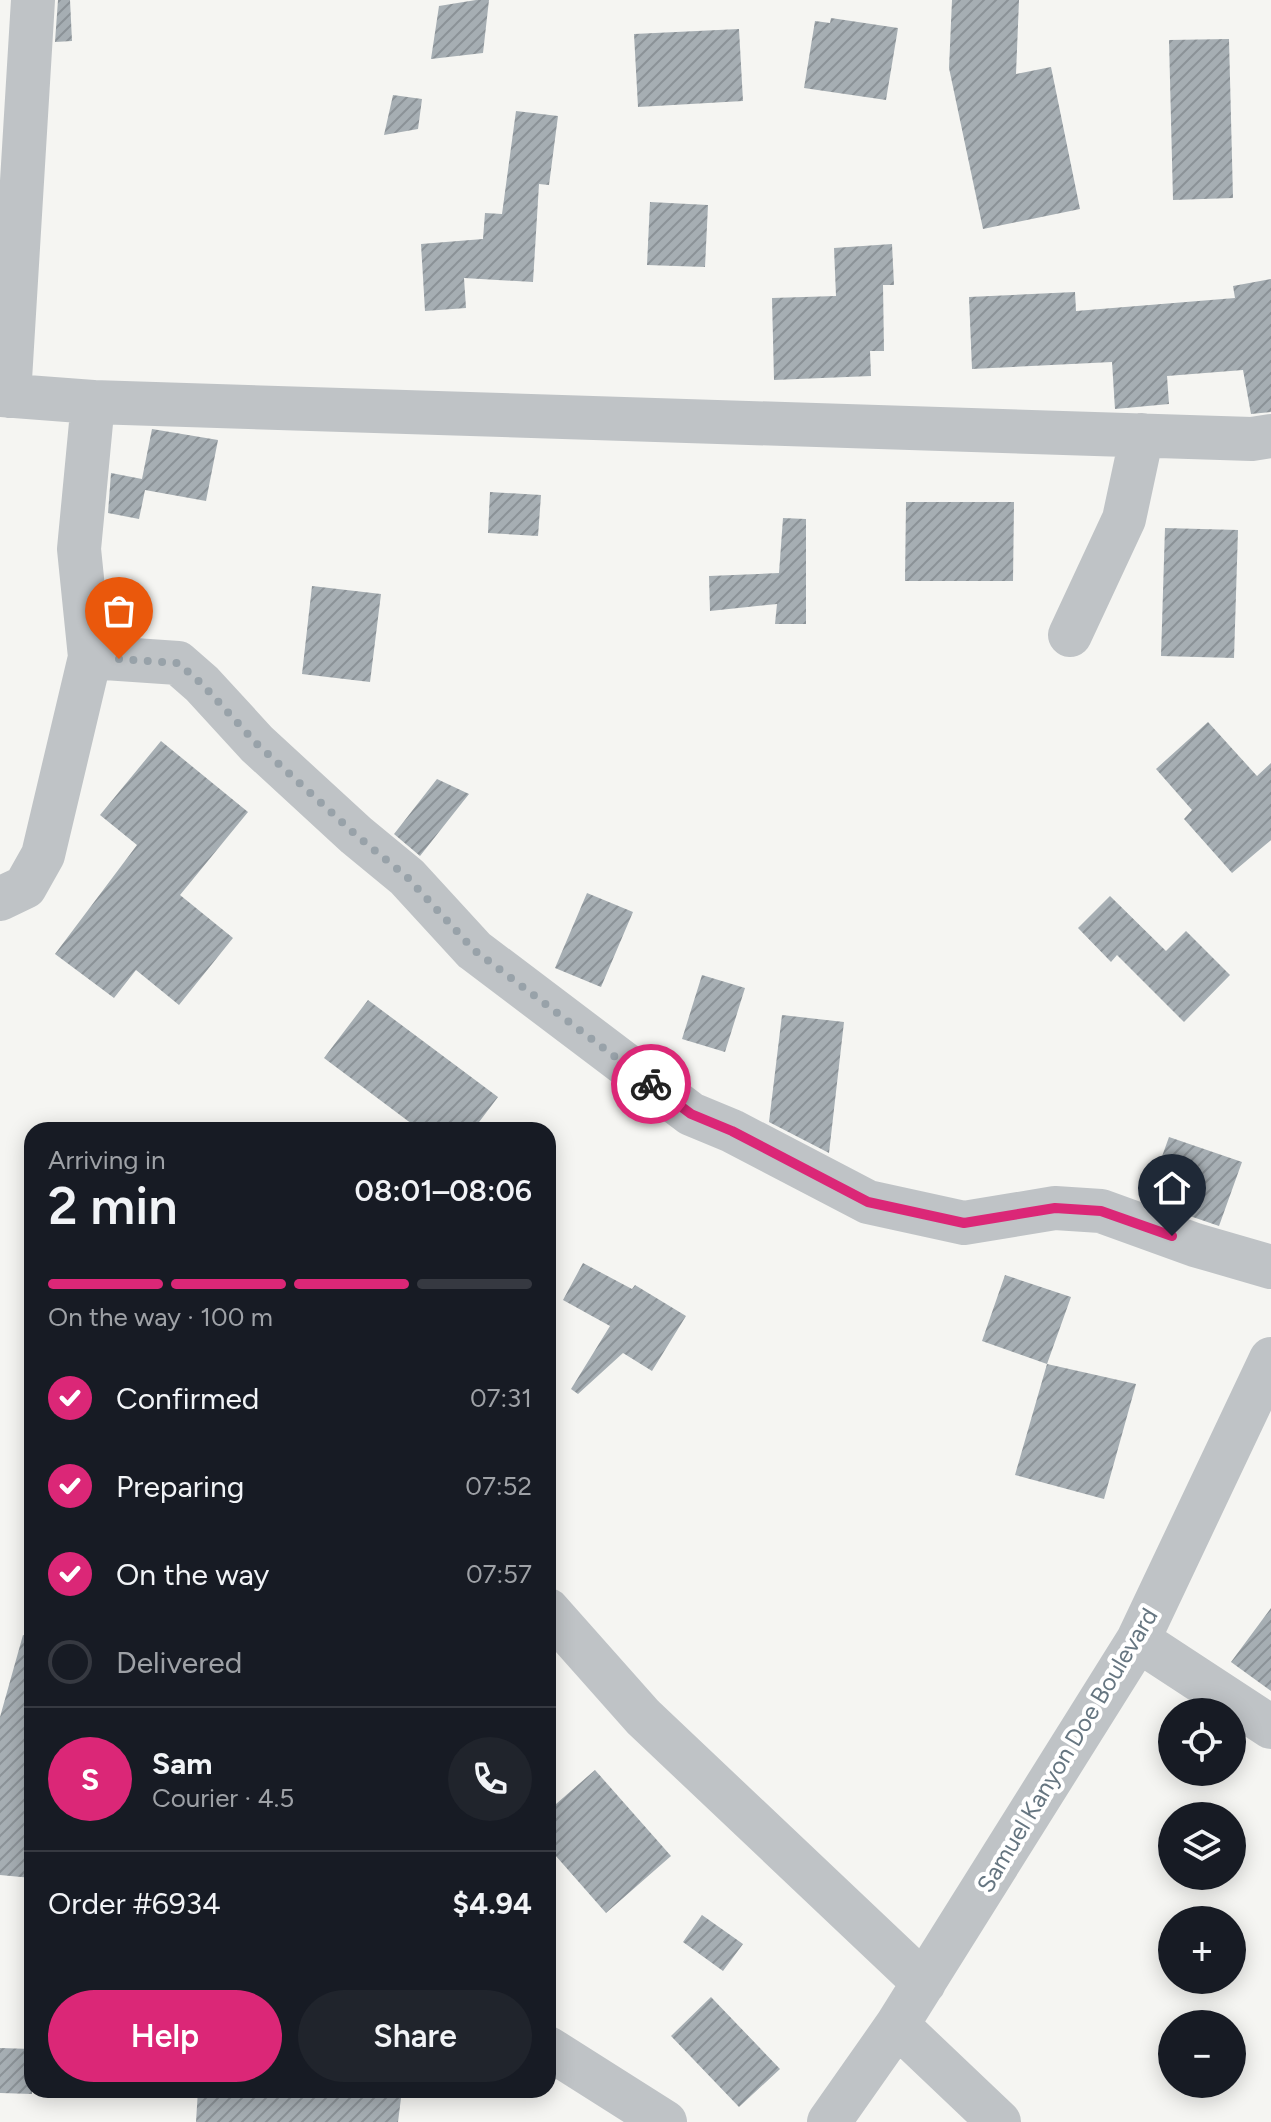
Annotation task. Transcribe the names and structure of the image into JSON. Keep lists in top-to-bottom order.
{
  "streets": {
    "street": ["Samuel Kanyon Doe Boulevard"]
  },
  "page": {
    "heading": ["2 min", "Arriving in", "08:01–08:06"],
    "panel": [
      "Sam",
      "Courier · 4.5",
      "Order #6934",
      "$4.94"
    ],
    "bar": "On the way · 100 m",
    "list": [
      ["Confirmed", "07:31"],
      ["Preparing", "07:52"],
      ["On the way", "07:57"],
      "Delivered"
    ],
    "map_buttons": ["+", "−"],
    "round": "S",
    "buttons": ["Help", "Share"]
  }
}
